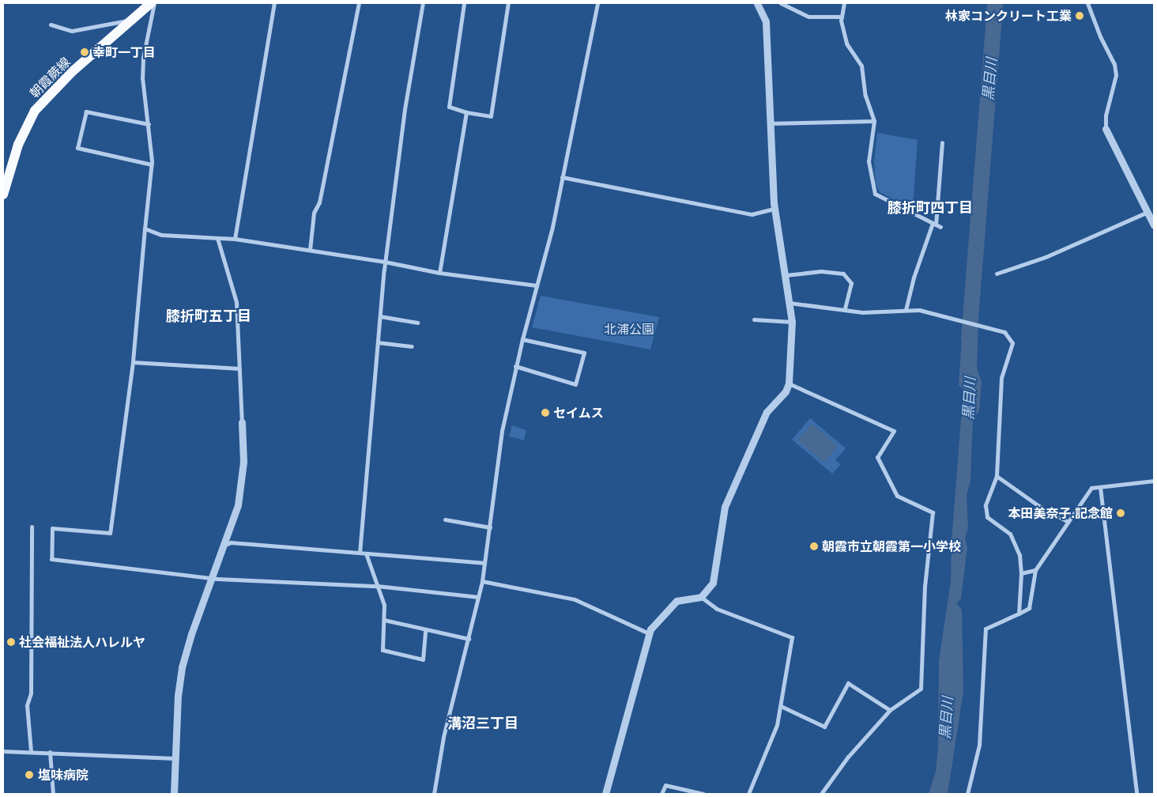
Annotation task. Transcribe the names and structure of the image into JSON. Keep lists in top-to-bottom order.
{
  "streets": {
    "main road": ["朝霞蕨線"]
  },
  "districts": ["膝折町四丁目", "膝折町五丁目", "溝沼三丁目"],
  "water": ["黒目川"],
  "parks": ["北浦公園"],
  "places": [
    "林家コンクリート工業",
    "幸町一丁目",
    "セイムス",
    "本田美奈子.記念館",
    "朝霞市立朝霞第一小学校",
    "社会福祉法人ハレルヤ",
    "塩味病院"
  ]
}
